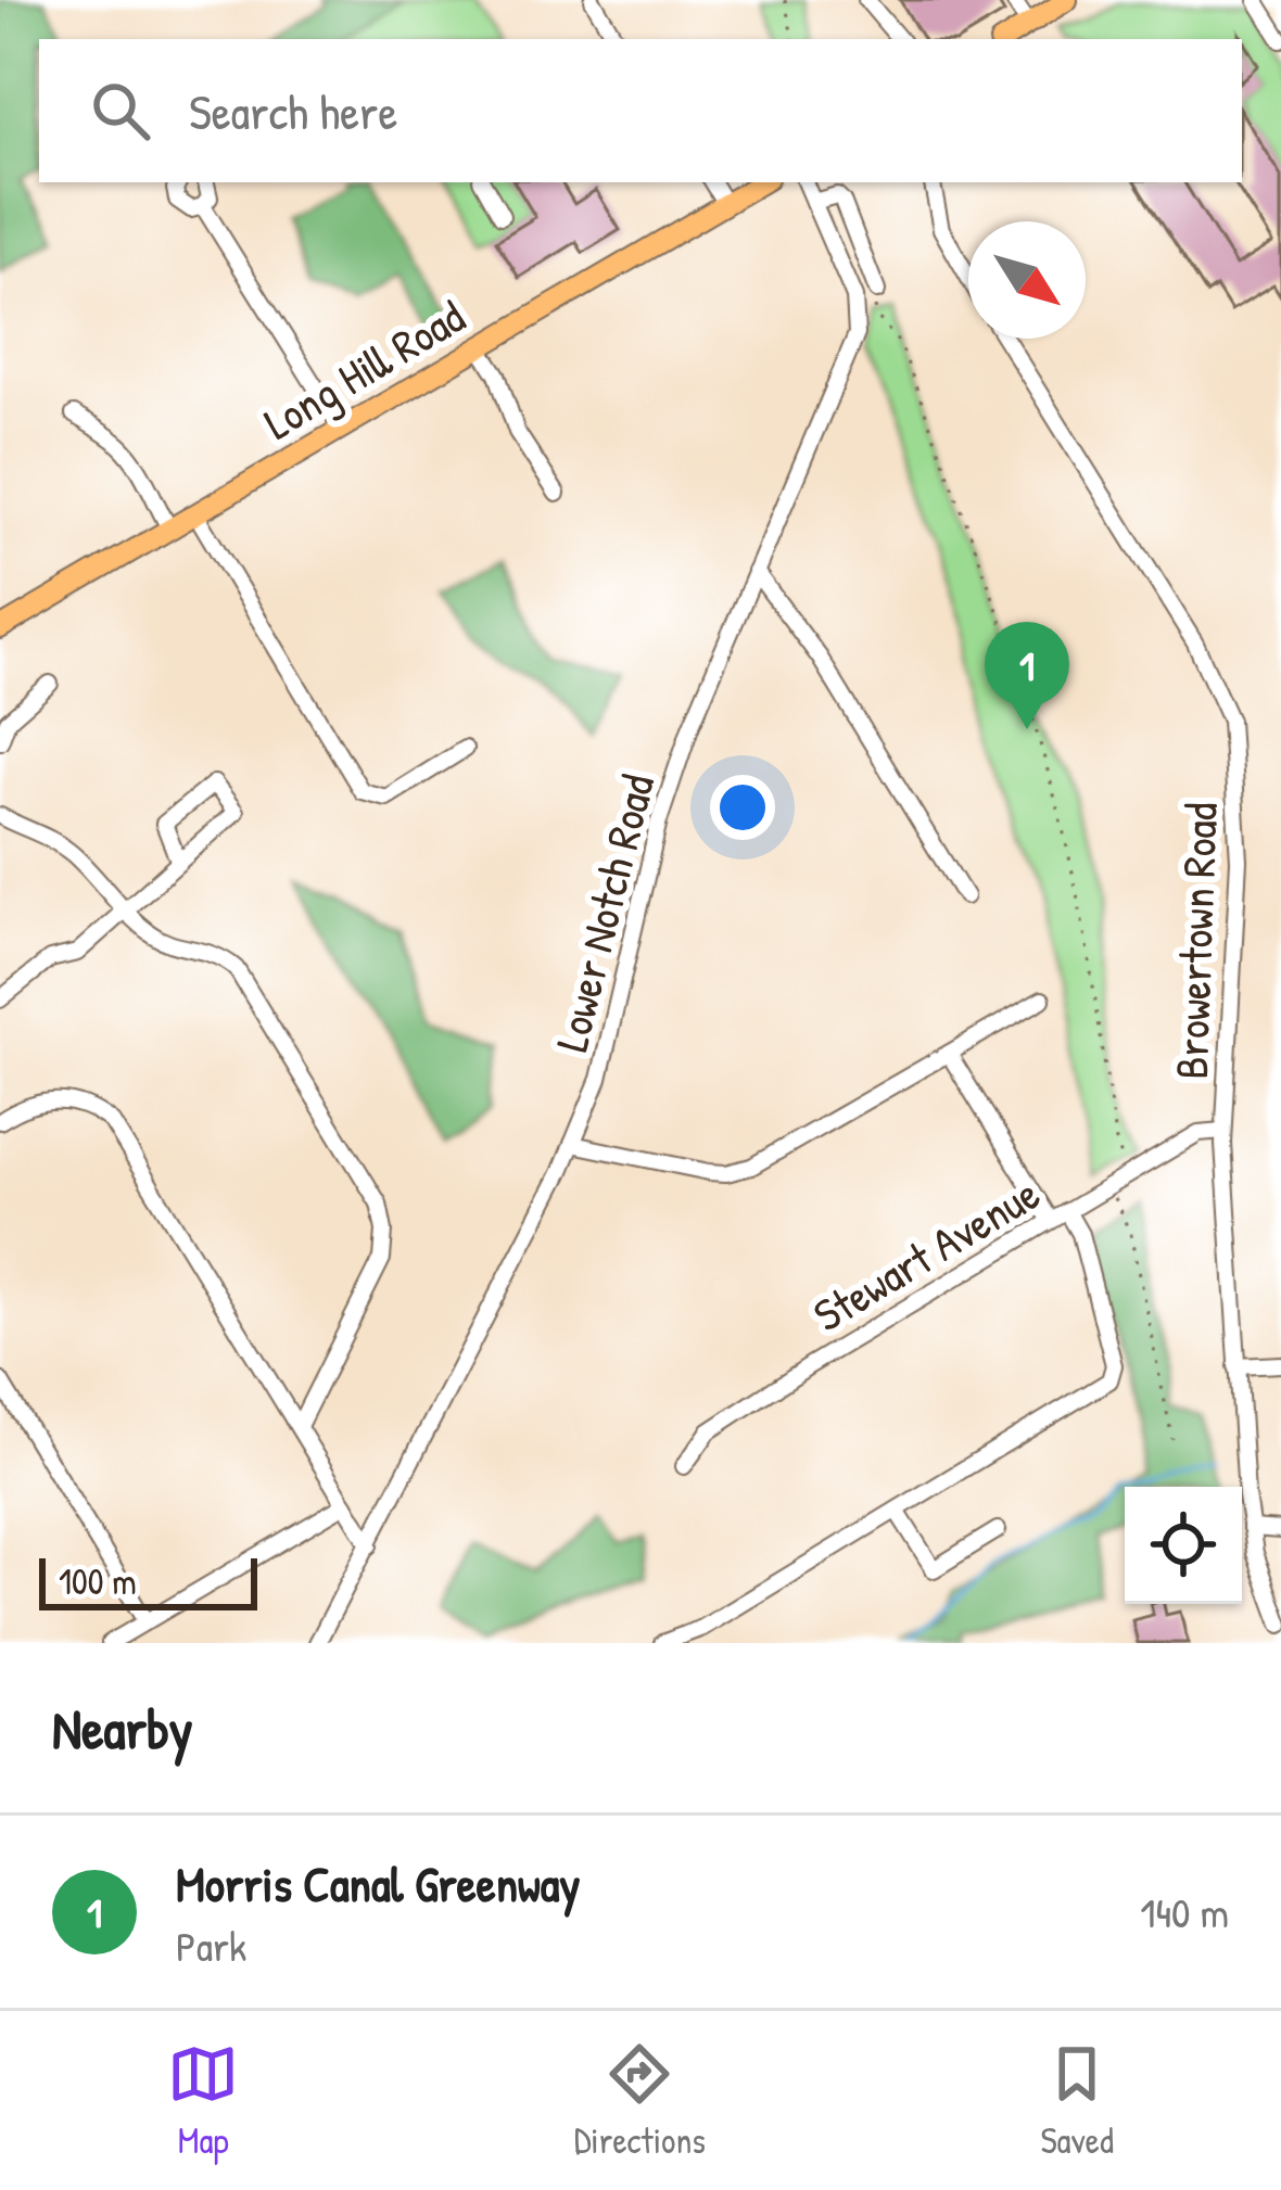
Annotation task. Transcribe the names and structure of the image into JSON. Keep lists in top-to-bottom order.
{
  "streets": {
    "main road": ["Long Hill Road"],
    "street": ["Lower Notch Road", "Browertown Road", "Stewart Avenue"]
  },
  "crossings": [
    ["Browertown Road", "Stewart Avenue"]
  ],
  "scale_bar": "100 m",
  "north": "bottom right",
  "page": {
    "search": "Search here",
    "pins": "1",
    "scale": "100 m",
    "heading": "Nearby",
    "list": [
      {
        "mark": "1",
        "name": "Morris Canal Greenway",
        "note": "Park",
        "value": "140 m"
      }
    ],
    "nav": ["Map", "Directions", "Saved"]
  }
}
